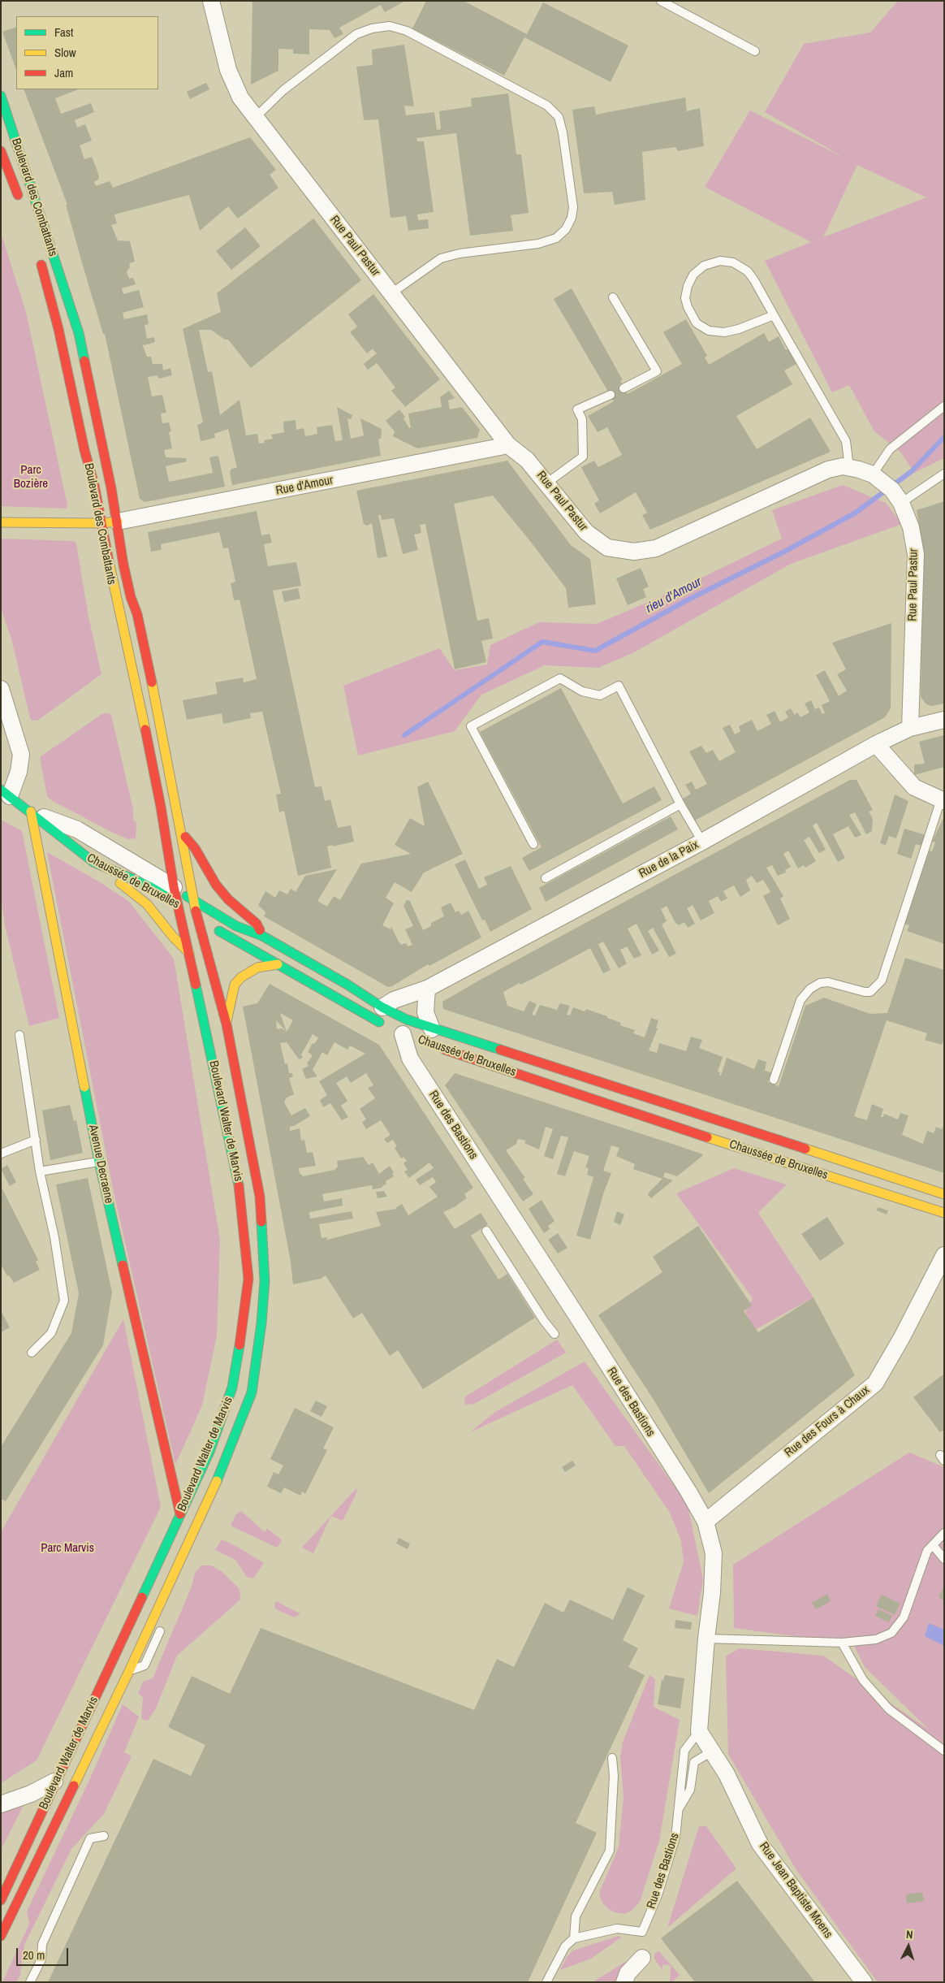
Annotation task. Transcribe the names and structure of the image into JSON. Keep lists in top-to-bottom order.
{
  "streets": {
    "main road": [
      "Boulevard des Combattants",
      "Rue d'Amour",
      "Chaussée de Bruxelles",
      "Boulevard Walter de Marvis",
      "Avenue Decraene"
    ],
    "street": [
      "Rue Paul Pastur",
      "Rue de la Paix",
      "Rue des Bastions",
      "Rue des Fours à Chaux",
      "Rue Jean Baptiste Moens"
    ]
  },
  "crossings": [
    ["Boulevard des Combattants", "Rue d'Amour"],
    ["Boulevard des Combattants", "Chaussée de Bruxelles"],
    ["Boulevard des Combattants", "Boulevard Walter de Marvis"],
    ["Rue Paul Pastur", "Rue d'Amour"],
    ["Rue Paul Pastur", "Rue de la Paix"],
    ["Rue de la Paix", "Chaussée de Bruxelles"],
    ["Chaussée de Bruxelles", "Boulevard Walter de Marvis"],
    ["Chaussée de Bruxelles", "Avenue Decraene"],
    ["Boulevard Walter de Marvis", "Avenue Decraene"],
    ["Rue des Bastions", "Rue des Fours à Chaux"],
    ["Rue des Bastions", "Rue Jean Baptiste Moens"]
  ],
  "water": ["rieu d'Amour"],
  "parks": ["Parc Bozière", "Parc Marvis"],
  "legend": ["Fast", "Slow", "Jam"],
  "scale_bar": "20 m",
  "north": "top"
}
